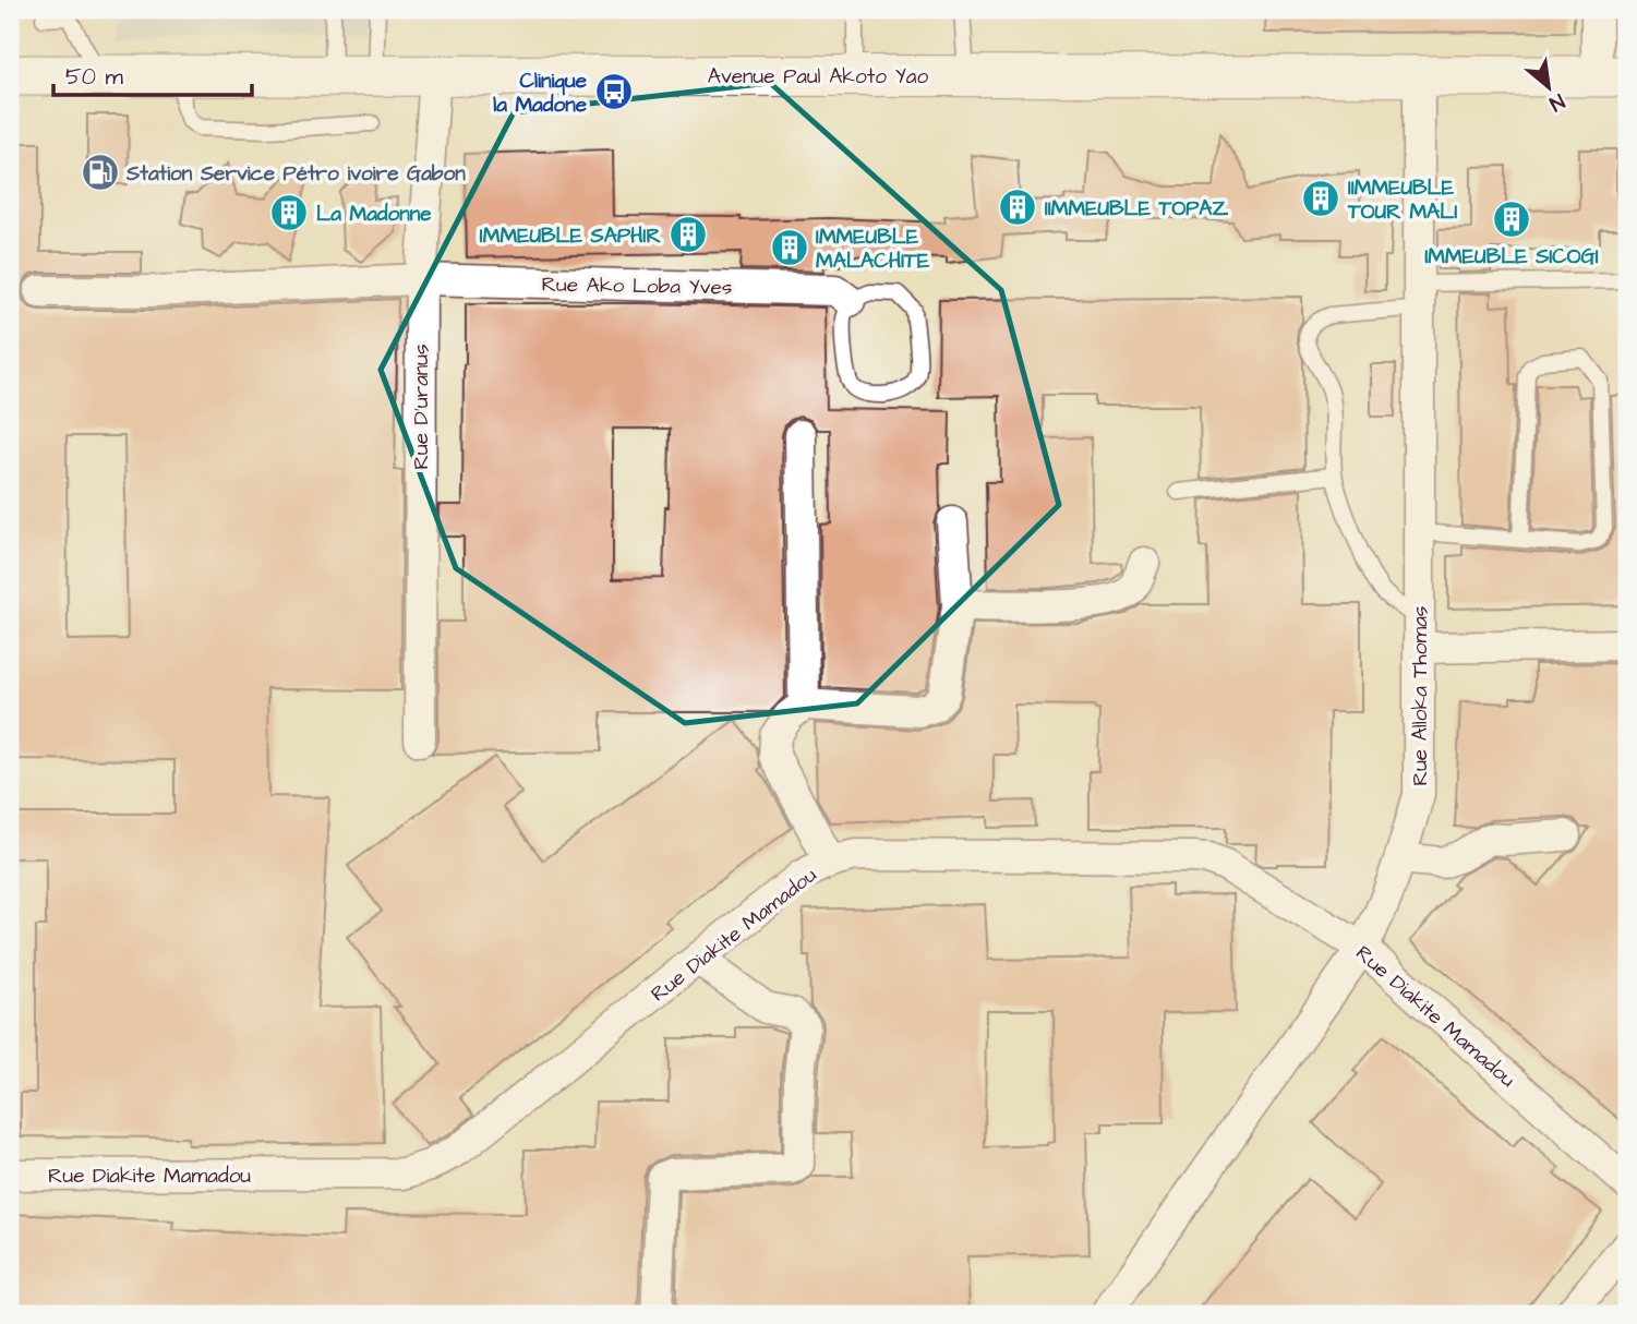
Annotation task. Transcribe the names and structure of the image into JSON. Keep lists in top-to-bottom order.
{
  "streets": {
    "street": [
      "Avenue Paul Akoto Yao",
      "Rue Ako Loba Yves",
      "Rue D'uranus",
      "Rue Alloka Thomas",
      "Rue Diakite Mamadou"
    ]
  },
  "crossings": [
    ["Avenue Paul Akoto Yao", "Rue D'uranus"],
    ["Avenue Paul Akoto Yao", "Rue Alloka Thomas"],
    ["Rue Ako Loba Yves", "Rue D'uranus"],
    ["Rue Alloka Thomas", "Rue Diakite Mamadou"]
  ],
  "places": {
    "bus stop": ["Clinique la Madone"],
    "fuel station": ["Station Service Pétro ivoire Gabon"],
    "building": [
      "IIMMEUBLE TOUR MALI",
      "IIMMEUBLE TOPAZ",
      "La Madonne",
      "IMMEUBLE SICOGI",
      "IMMEUBLE SAPHIR",
      "IMMEUBLE MALACHITE"
    ]
  },
  "scale_bar": "50 m",
  "north": "bottom right"
}
